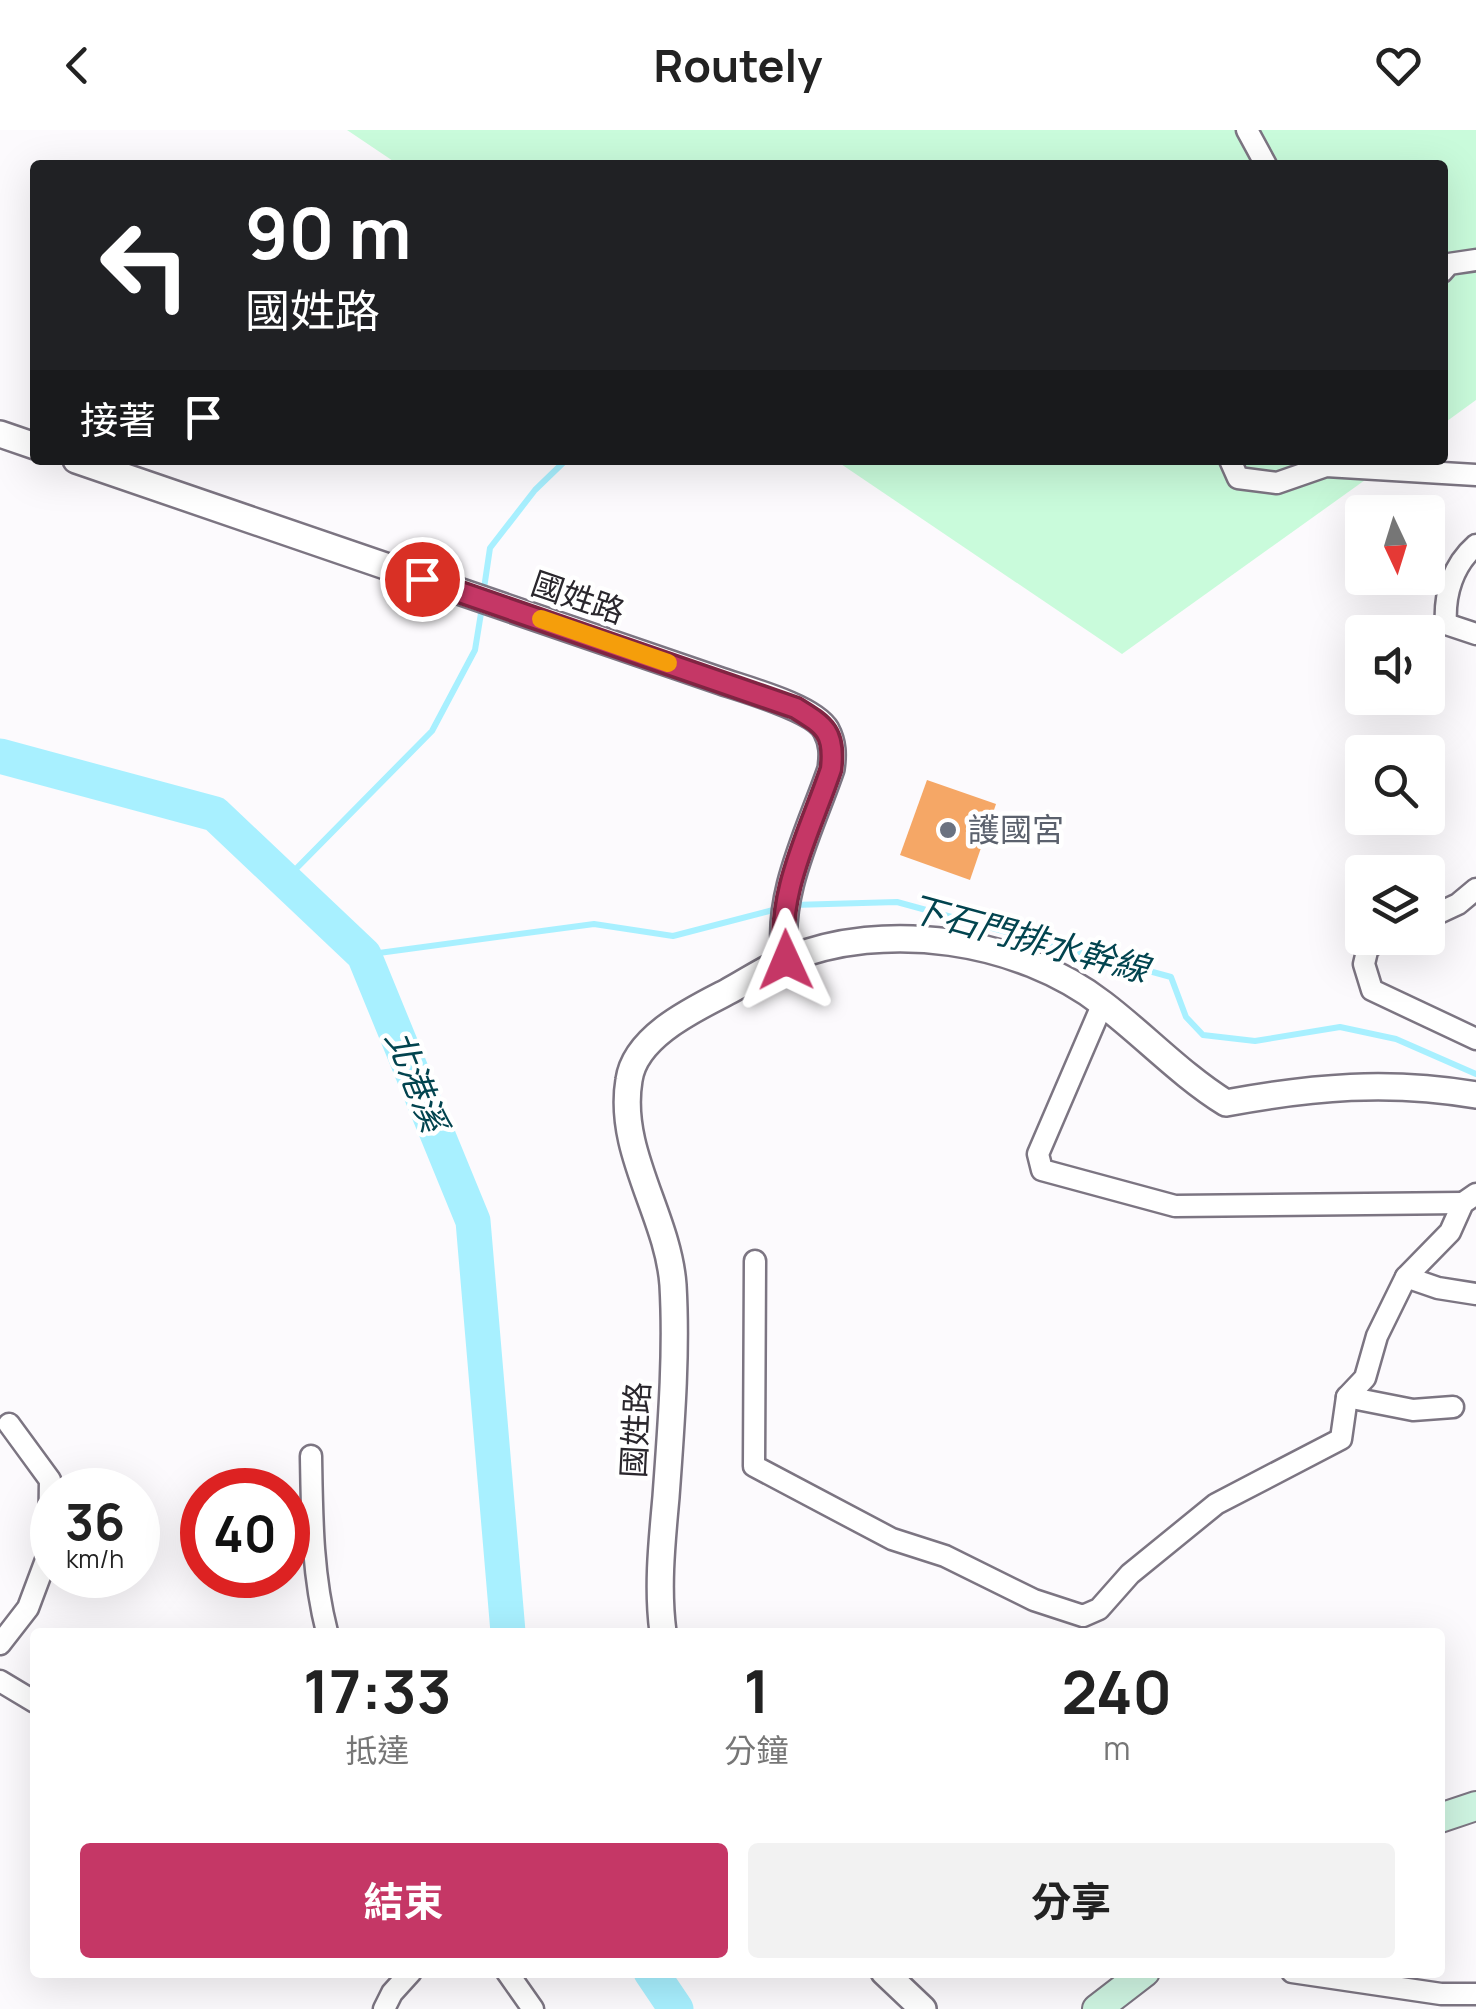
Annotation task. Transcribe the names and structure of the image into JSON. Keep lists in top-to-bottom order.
{
  "streets": {
    "street": ["國姓路"]
  },
  "water": ["下石門排水幹線", "北港溪"],
  "places": ["護國宮"],
  "north": "bottom",
  "page": {
    "header": "Routely",
    "turn": ["90 m", "國姓路"],
    "then": "接著",
    "speed": "36 km/h",
    "limit": "40",
    "eta": [
      "17:33",
      "抵達",
      "1",
      "分鐘",
      "240",
      "m"
    ],
    "buttons": ["結束", "分享"]
  }
}
